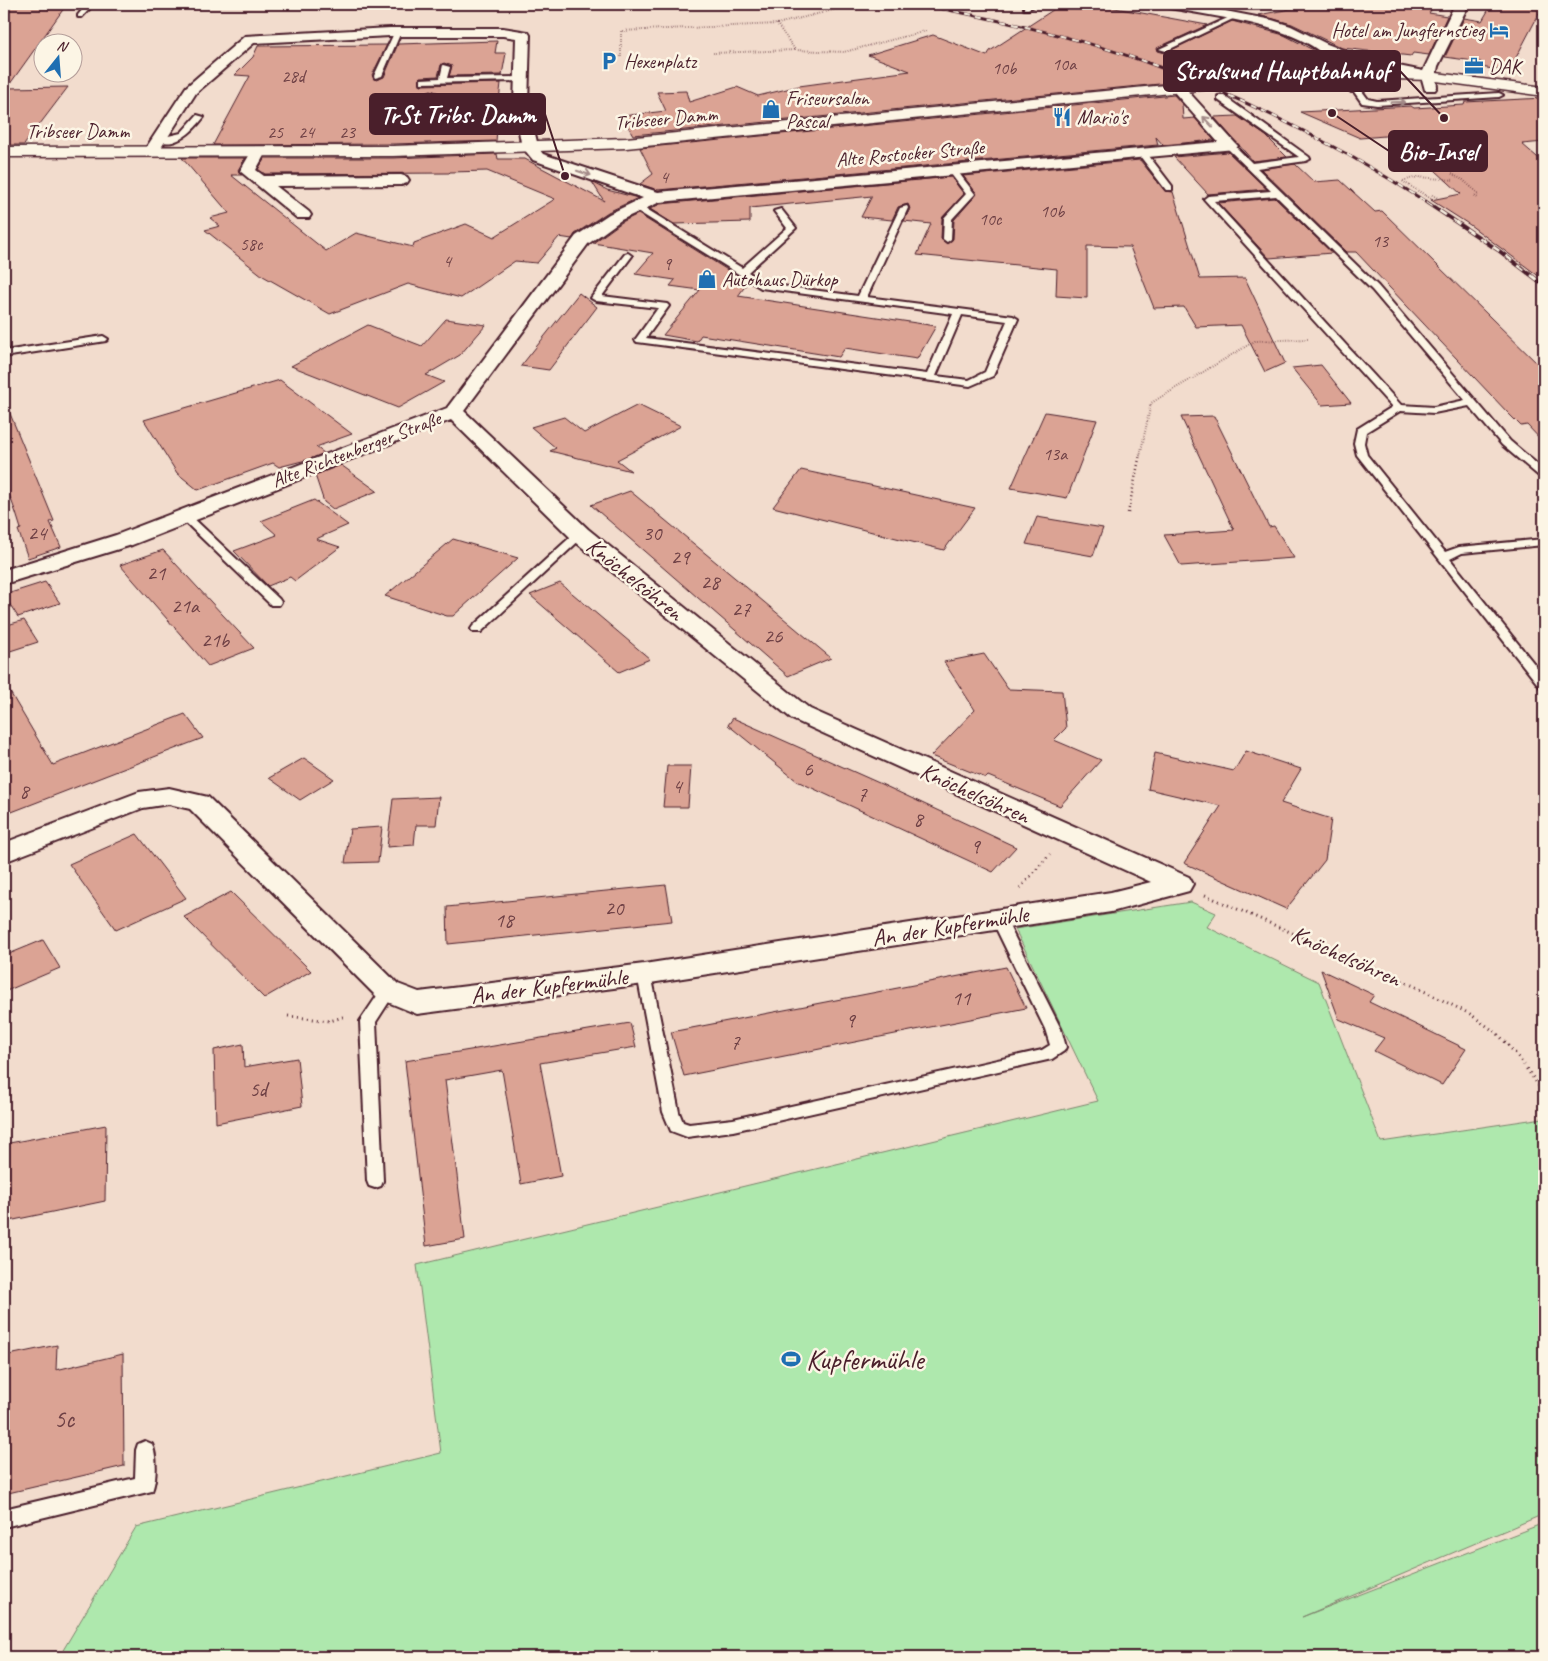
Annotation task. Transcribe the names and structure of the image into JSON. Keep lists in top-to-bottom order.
{
  "streets": {
    "main road": ["Tribseer Damm"],
    "street": [
      "Alte Rostocker Straße",
      "Alte Richtenberger Straße",
      "Knöchelsöhren",
      "An der Kupfermühle"
    ]
  },
  "crossings": [
    ["Tribseer Damm", "Alte Rostocker Straße"],
    ["Alte Rostocker Straße", "Alte Richtenberger Straße"],
    ["Alte Richtenberger Straße", "Knöchelsöhren"],
    ["Knöchelsöhren", "An der Kupfermühle"]
  ],
  "places": {
    "hotel": ["Hotel am Jungfernstieg"],
    "parking": ["Hexenplatz"],
    "office": ["DAK"],
    "shop": ["Friseursalon Pascal", "Autohaus Dürkop"],
    "other": ["Bio-Insel", "Stralsund Hauptbahnhof", "TrSt Tribs. Damm"],
    "restaurant": ["Mario's"],
    "sports": ["Kupfermühle"]
  },
  "house_numbers": [
    "10a",
    "10b",
    "28d",
    "25",
    "24",
    "23",
    "4",
    "10b",
    "10c",
    "13",
    "58c",
    "4",
    "9",
    "13a",
    "24",
    "30",
    "29",
    "21",
    "28",
    "21a",
    "27",
    "26",
    "21b",
    "6",
    "4",
    "8",
    "7",
    "8",
    "9",
    "20",
    "18",
    "11",
    "9",
    "7",
    "5d",
    "5c"
  ],
  "north": "top"
}
